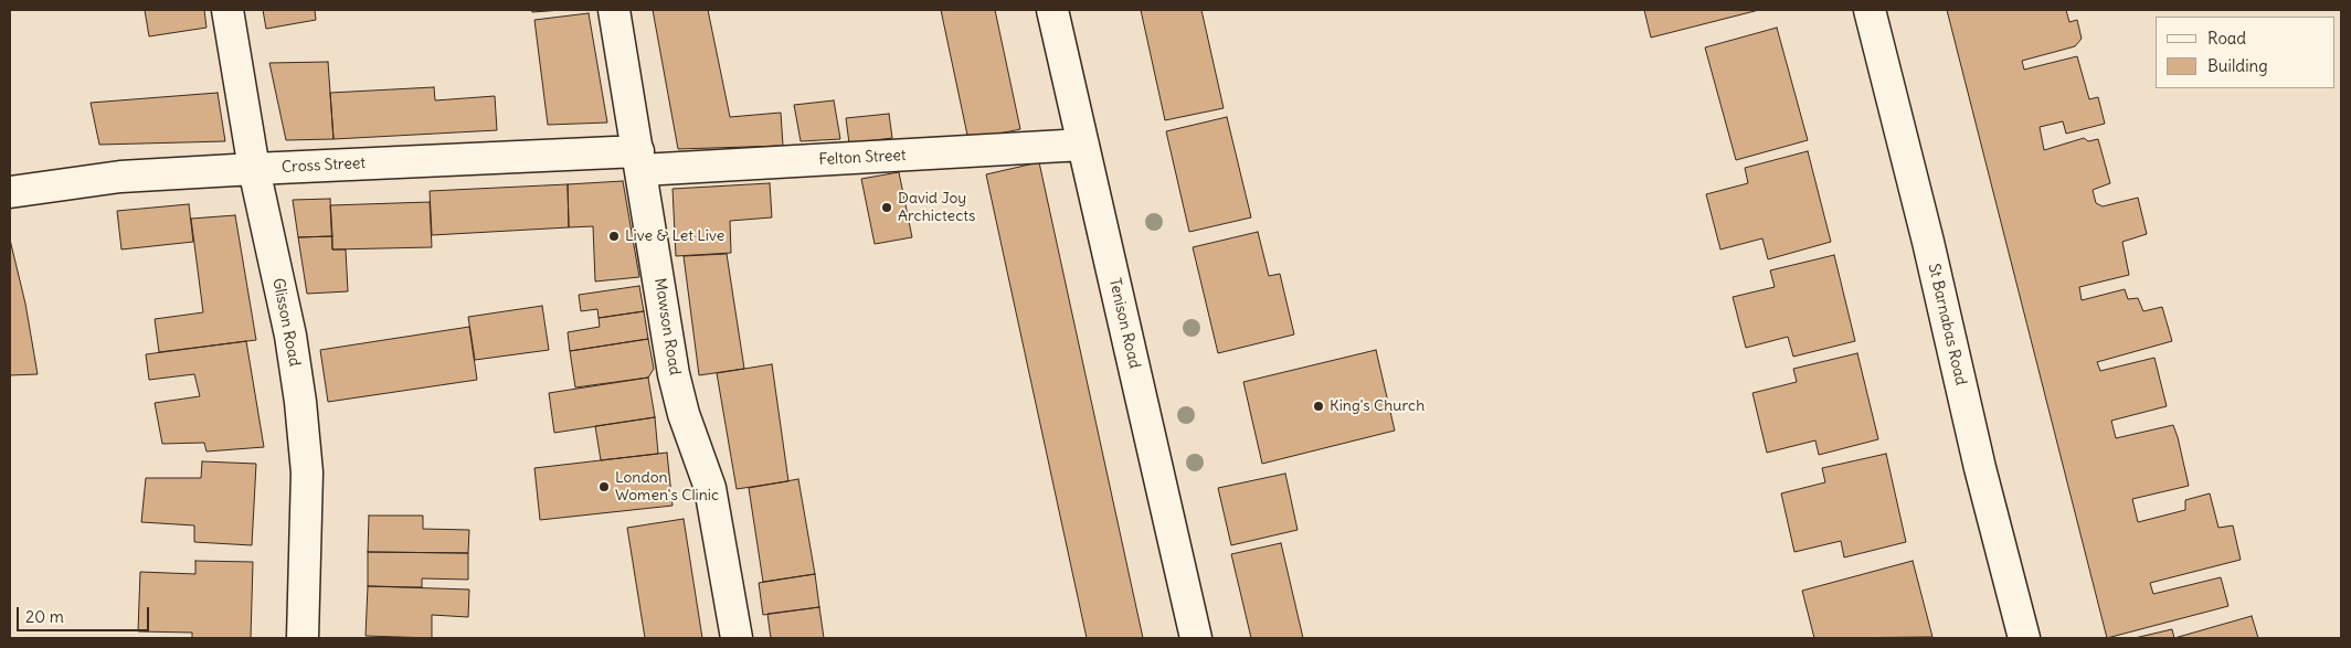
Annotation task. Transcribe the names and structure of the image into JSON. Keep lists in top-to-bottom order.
{
  "streets": {
    "street": [
      "Felton Street",
      "Cross Street",
      "Glisson Road",
      "Tenison Road",
      "St Barnabas Road",
      "Mawson Road"
    ]
  },
  "crossings": [
    ["Felton Street", "Cross Street"],
    ["Felton Street", "Tenison Road"],
    ["Felton Street", "Mawson Road"],
    ["Cross Street", "Glisson Road"],
    ["Cross Street", "Mawson Road"]
  ],
  "places": [
    "David Joy Archictects",
    "Live & Let Live",
    "King's Church",
    "London Women's Clinic"
  ],
  "legend": ["Road", "Building"],
  "scale_bar": "20 m"
}
